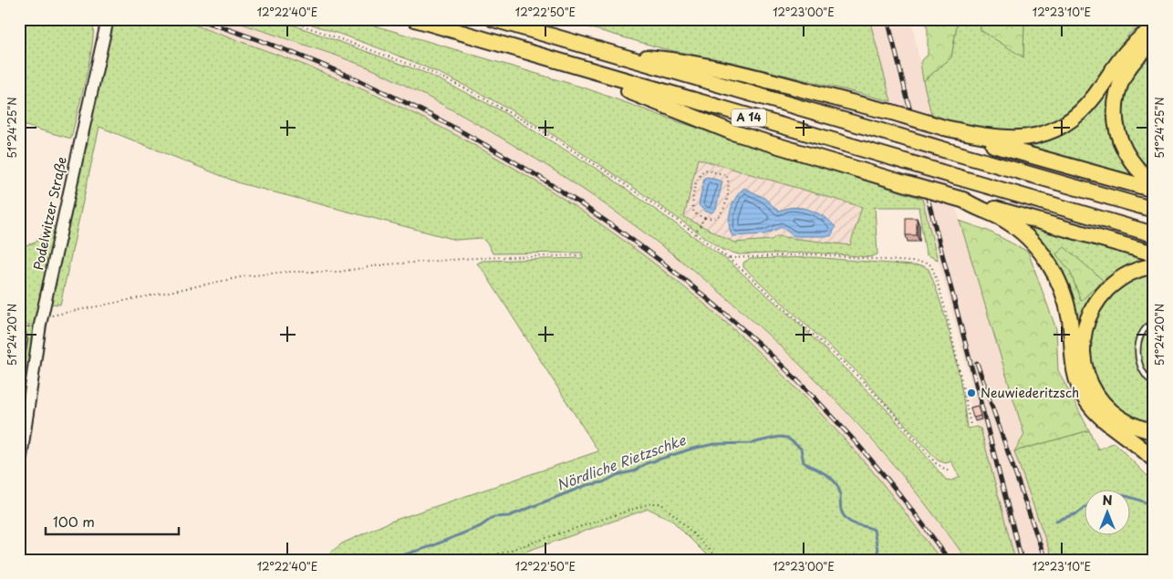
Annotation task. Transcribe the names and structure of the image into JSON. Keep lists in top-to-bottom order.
{
  "streets": {
    "highway": ["A 14"],
    "street": ["Podelwitzer Straße"]
  },
  "water": ["Nördliche Rietzschke"],
  "places": ["Neuwiederitzsch"],
  "scale_bar": "100 m",
  "north": "top",
  "coordinates": [
    "12°22'40\"E",
    "12°22'50\"E",
    "12°23'00\"E",
    "12°23'10\"E",
    "51°24'25\"N",
    "51°24'20\"N"
  ]
}
